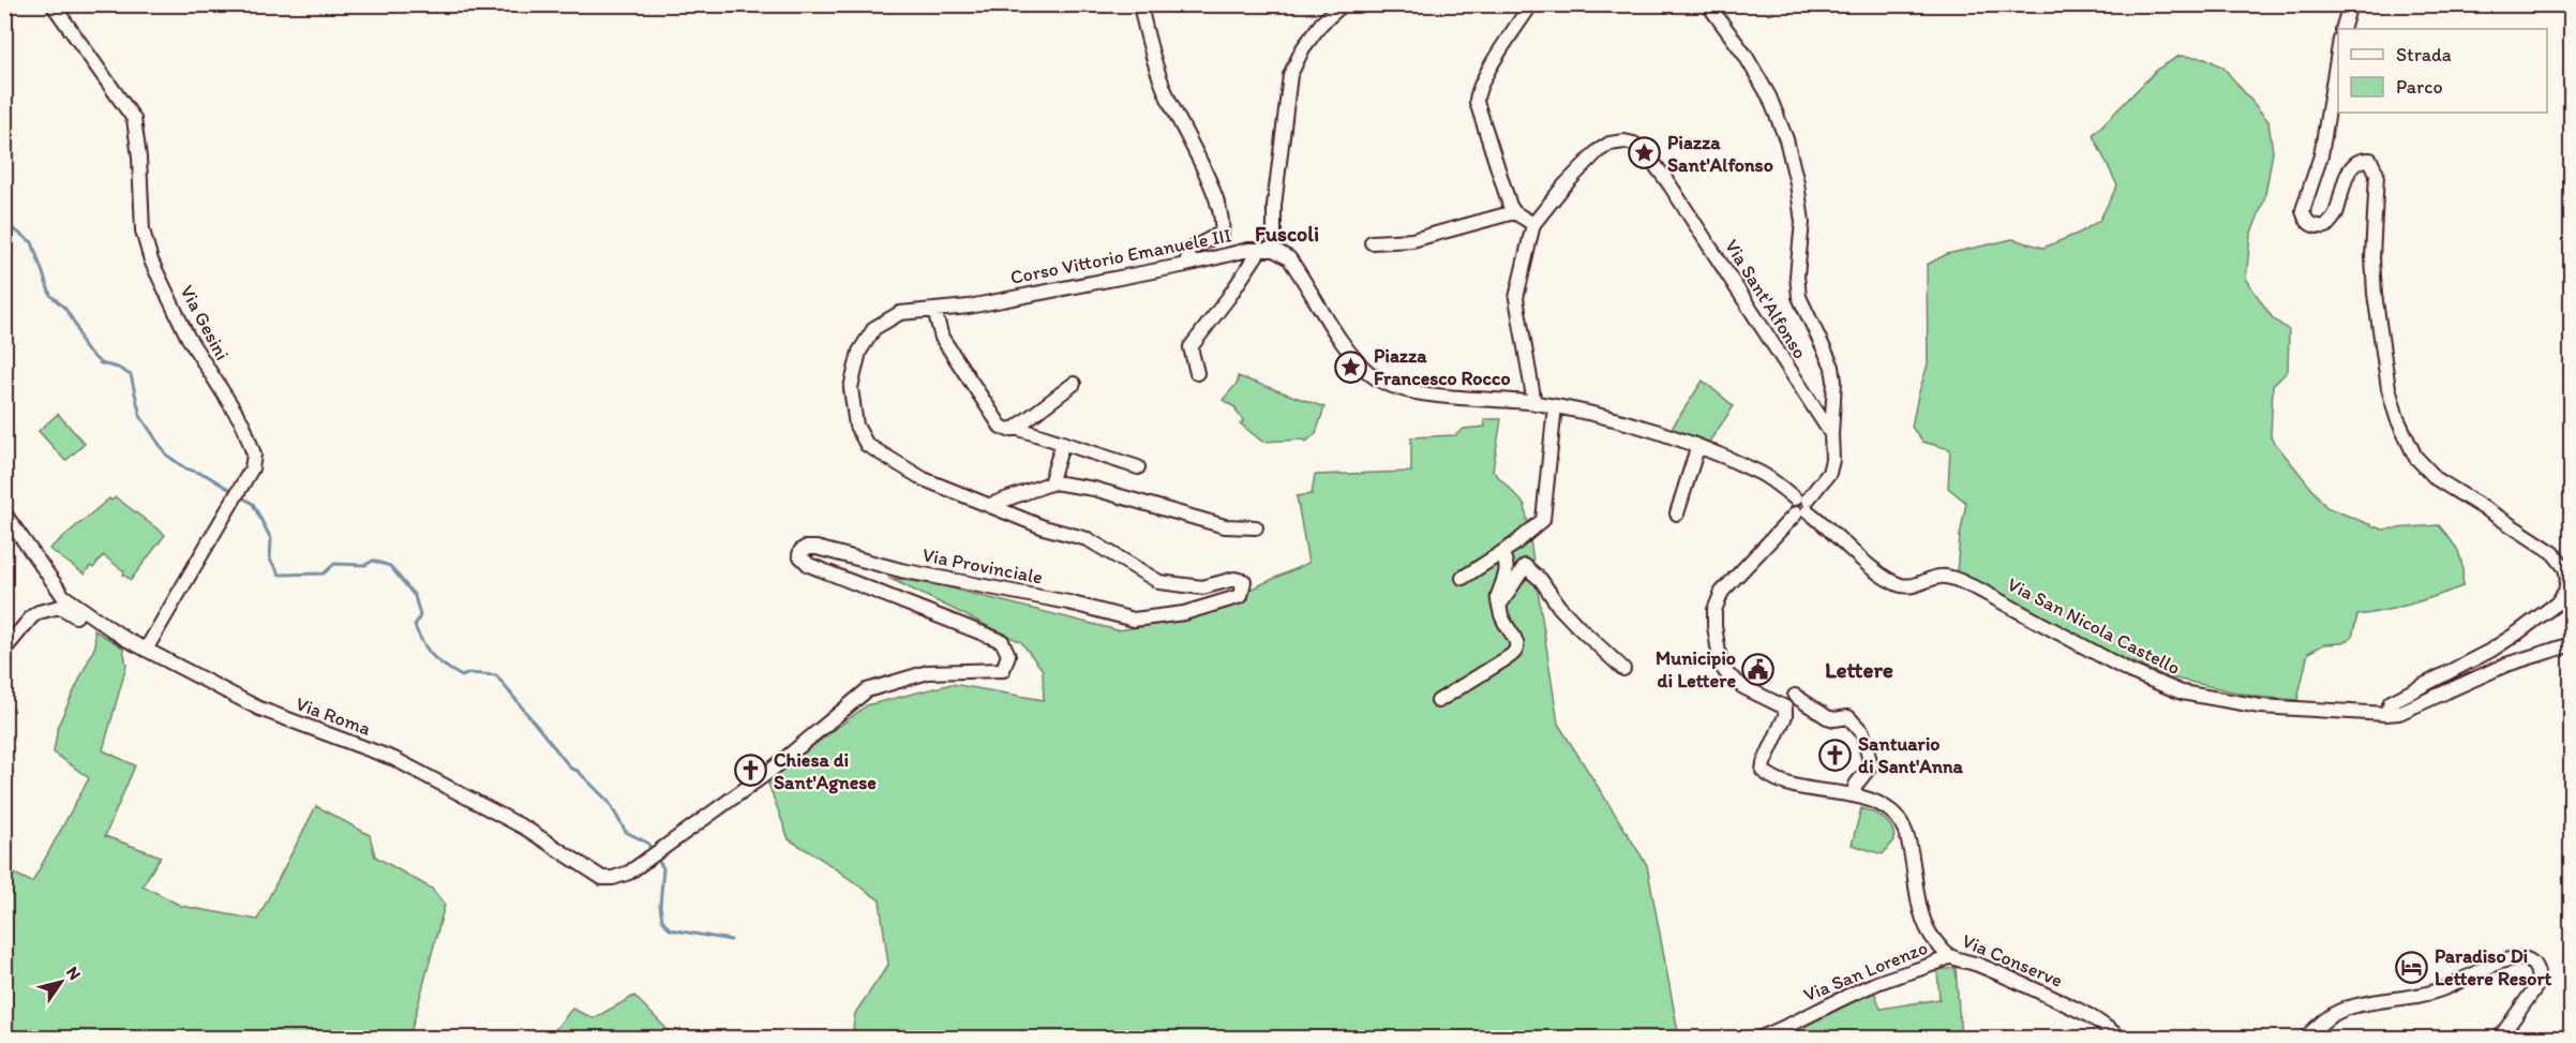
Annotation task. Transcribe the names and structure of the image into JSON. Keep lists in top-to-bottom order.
{
  "streets": {
    "street": [
      "Corso Vittorio Emanuele III",
      "Via Sant'Alfonso",
      "Via Gesini",
      "Via Provinciale",
      "Via San Nicola Castello",
      "Via Roma",
      "Via Conserve",
      "Via San Lorenzo"
    ]
  },
  "crossings": [
    ["Corso Vittorio Emanuele III", "Via Provinciale"],
    ["Via Gesini", "Via Roma"],
    ["Via Provinciale", "Via Roma"],
    ["Via San Nicola Castello", "Via Conserve"],
    ["Via Conserve", "Via San Lorenzo"]
  ],
  "districts": ["Fuscoli", "Lettere"],
  "places": {
    "place": ["Piazza Sant'Alfonso", "Piazza Francesco Rocco"],
    "public building": ["Municipio di Lettere"],
    "church": ["Santuario di Sant'Anna", "Chiesa di Sant'Agnese"],
    "hotel": ["Paradiso Di Lettere Resort"]
  },
  "legend": ["Strada", "Parco"],
  "north": "top right"
}
